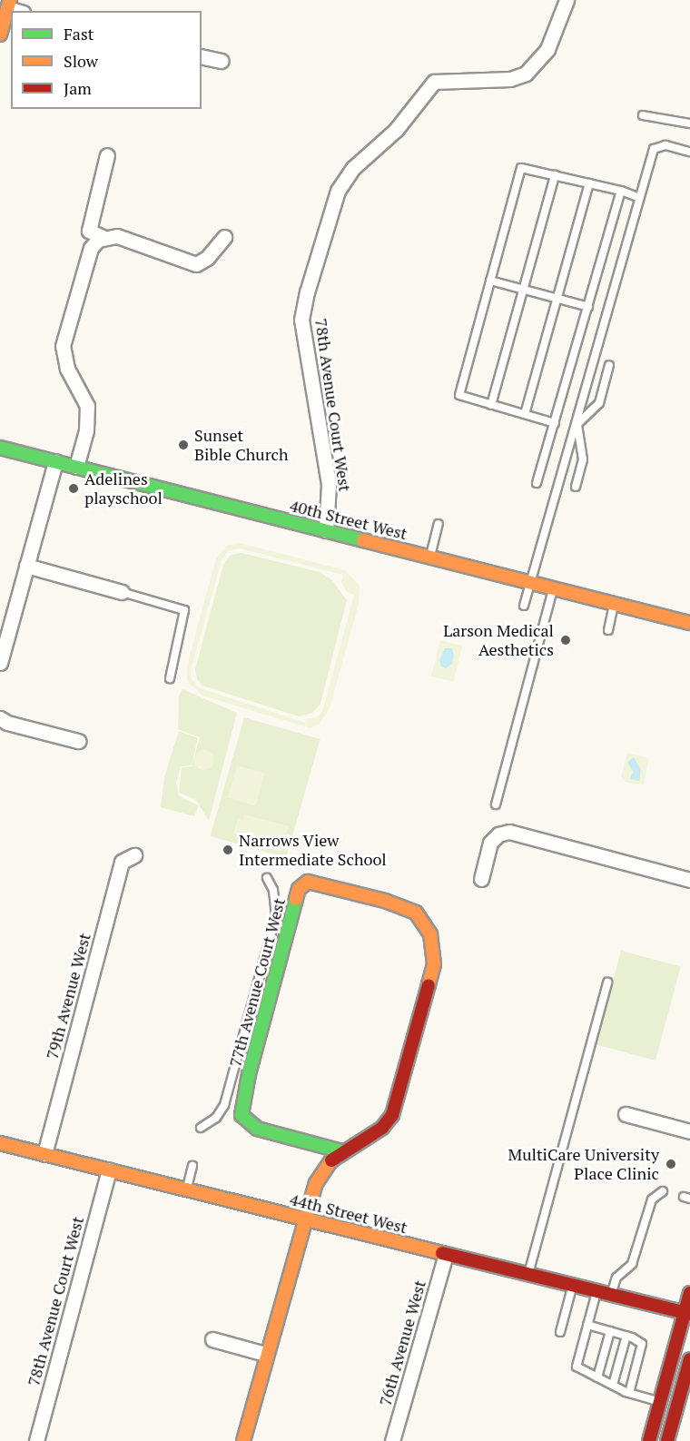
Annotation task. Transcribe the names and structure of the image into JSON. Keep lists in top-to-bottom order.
{
  "streets": {
    "street": [
      "78th Avenue Court West",
      "40th Street West",
      "77th Avenue Court West",
      "79th Avenue West",
      "44th Street West",
      "76th Avenue West"
    ]
  },
  "crossings": [
    ["78th Avenue Court West", "40th Street West"],
    ["78th Avenue Court West", "44th Street West"],
    ["77th Avenue Court West", "44th Street West"],
    ["79th Avenue West", "44th Street West"],
    ["44th Street West", "76th Avenue West"]
  ],
  "places": [
    "Sunset Bible Church",
    "Adelines playschool",
    "Larson Medical Aesthetics",
    "Narrows View Intermediate School",
    "MultiCare University Place Clinic"
  ],
  "legend": ["Fast", "Slow", "Jam"]
}
